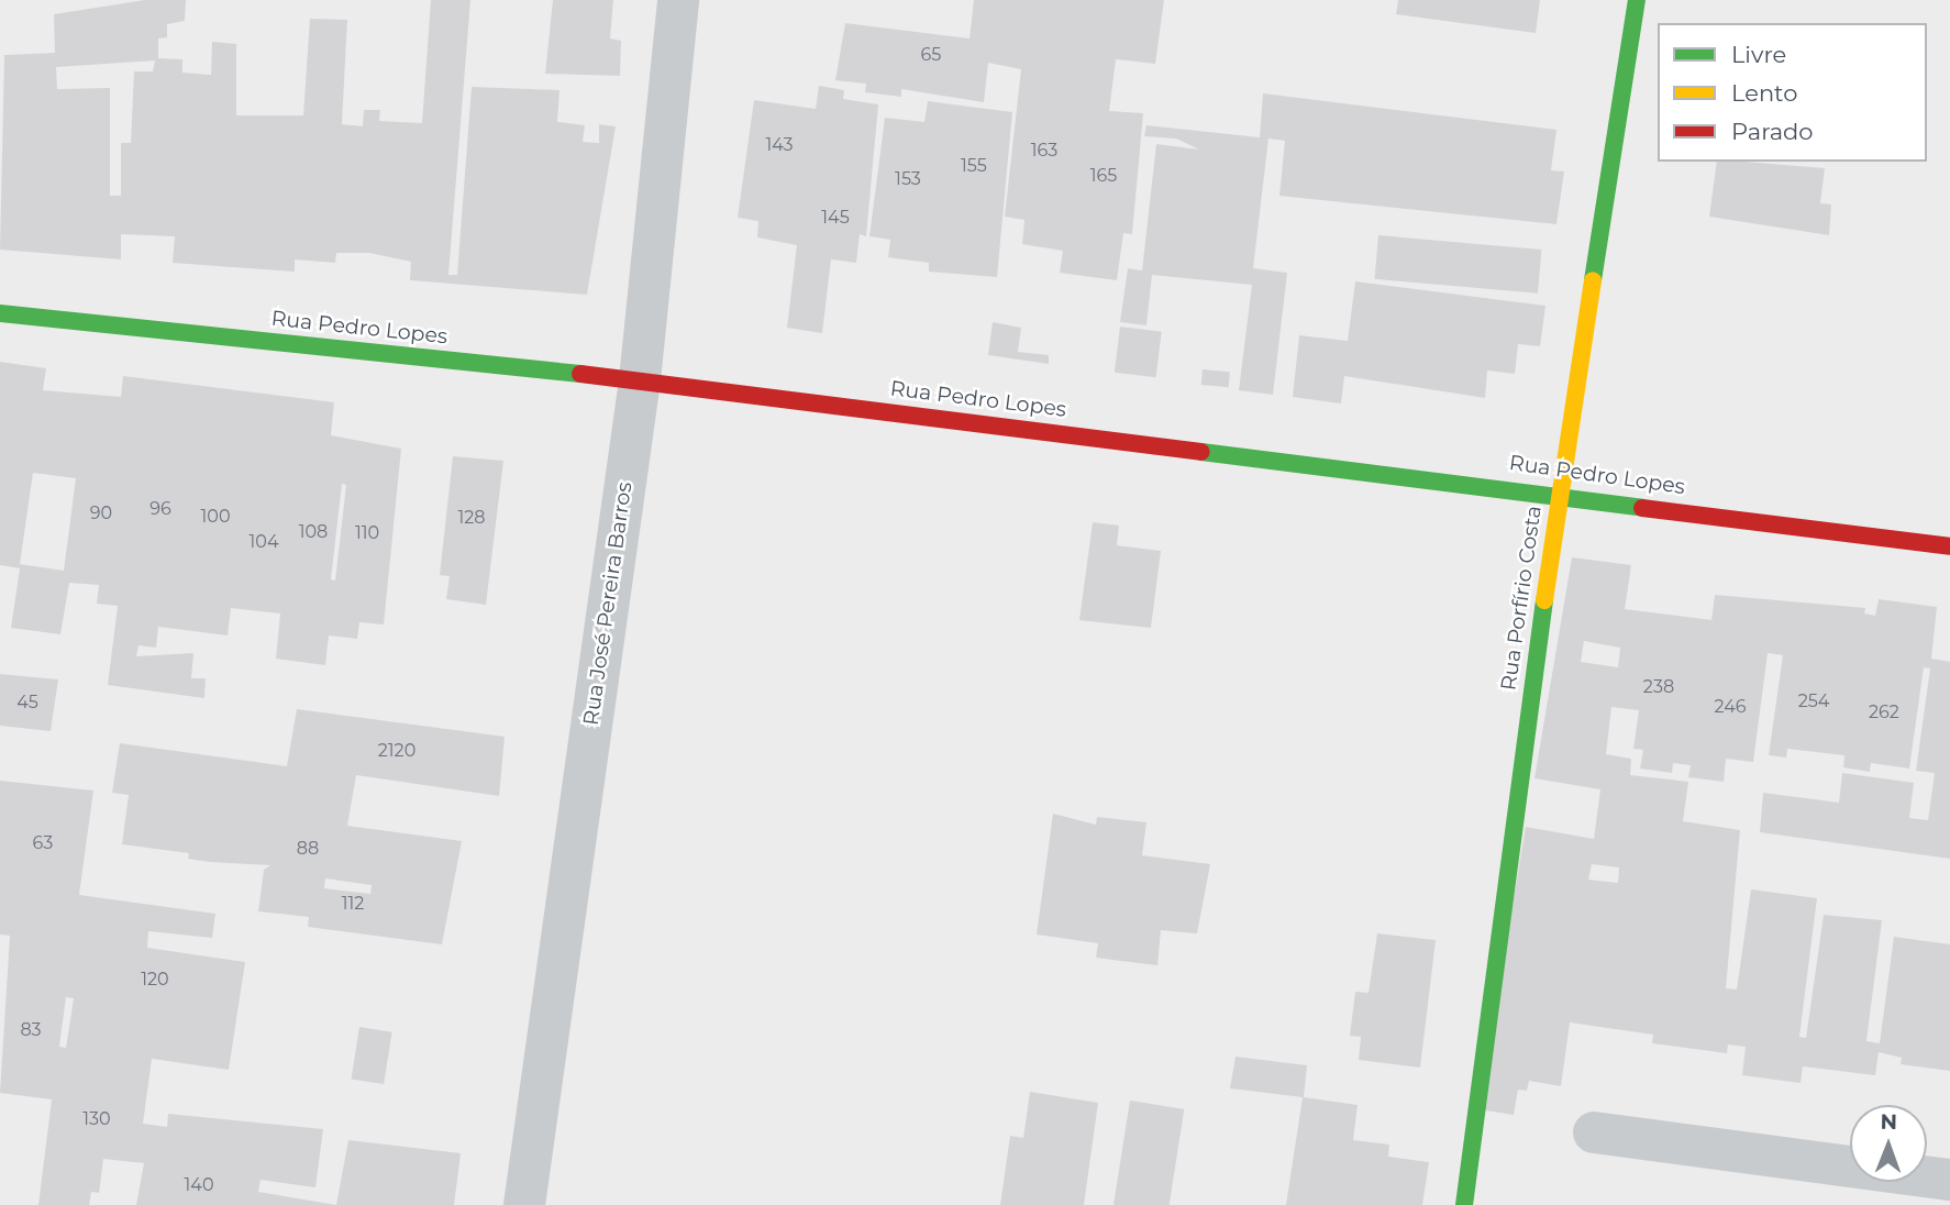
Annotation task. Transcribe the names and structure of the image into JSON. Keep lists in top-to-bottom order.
{
  "streets": {
    "street": ["Rua Pedro Lopes", "Rua Porfírio Costa", "Rua José Pereira Barros"]
  },
  "crossings": [
    ["Rua Pedro Lopes", "Rua Porfírio Costa"],
    ["Rua Pedro Lopes", "Rua José Pereira Barros"]
  ],
  "house_numbers": [
    "65",
    "143",
    "163",
    "155",
    "165",
    "153",
    "145",
    "96",
    "90",
    "100",
    "128",
    "108",
    "110",
    "104",
    "238",
    "254",
    "45",
    "246",
    "262",
    "2120",
    "63",
    "88",
    "112",
    "120",
    "83",
    "130",
    "140"
  ],
  "legend": ["Livre", "Lento", "Parado"],
  "north": "top"
}
